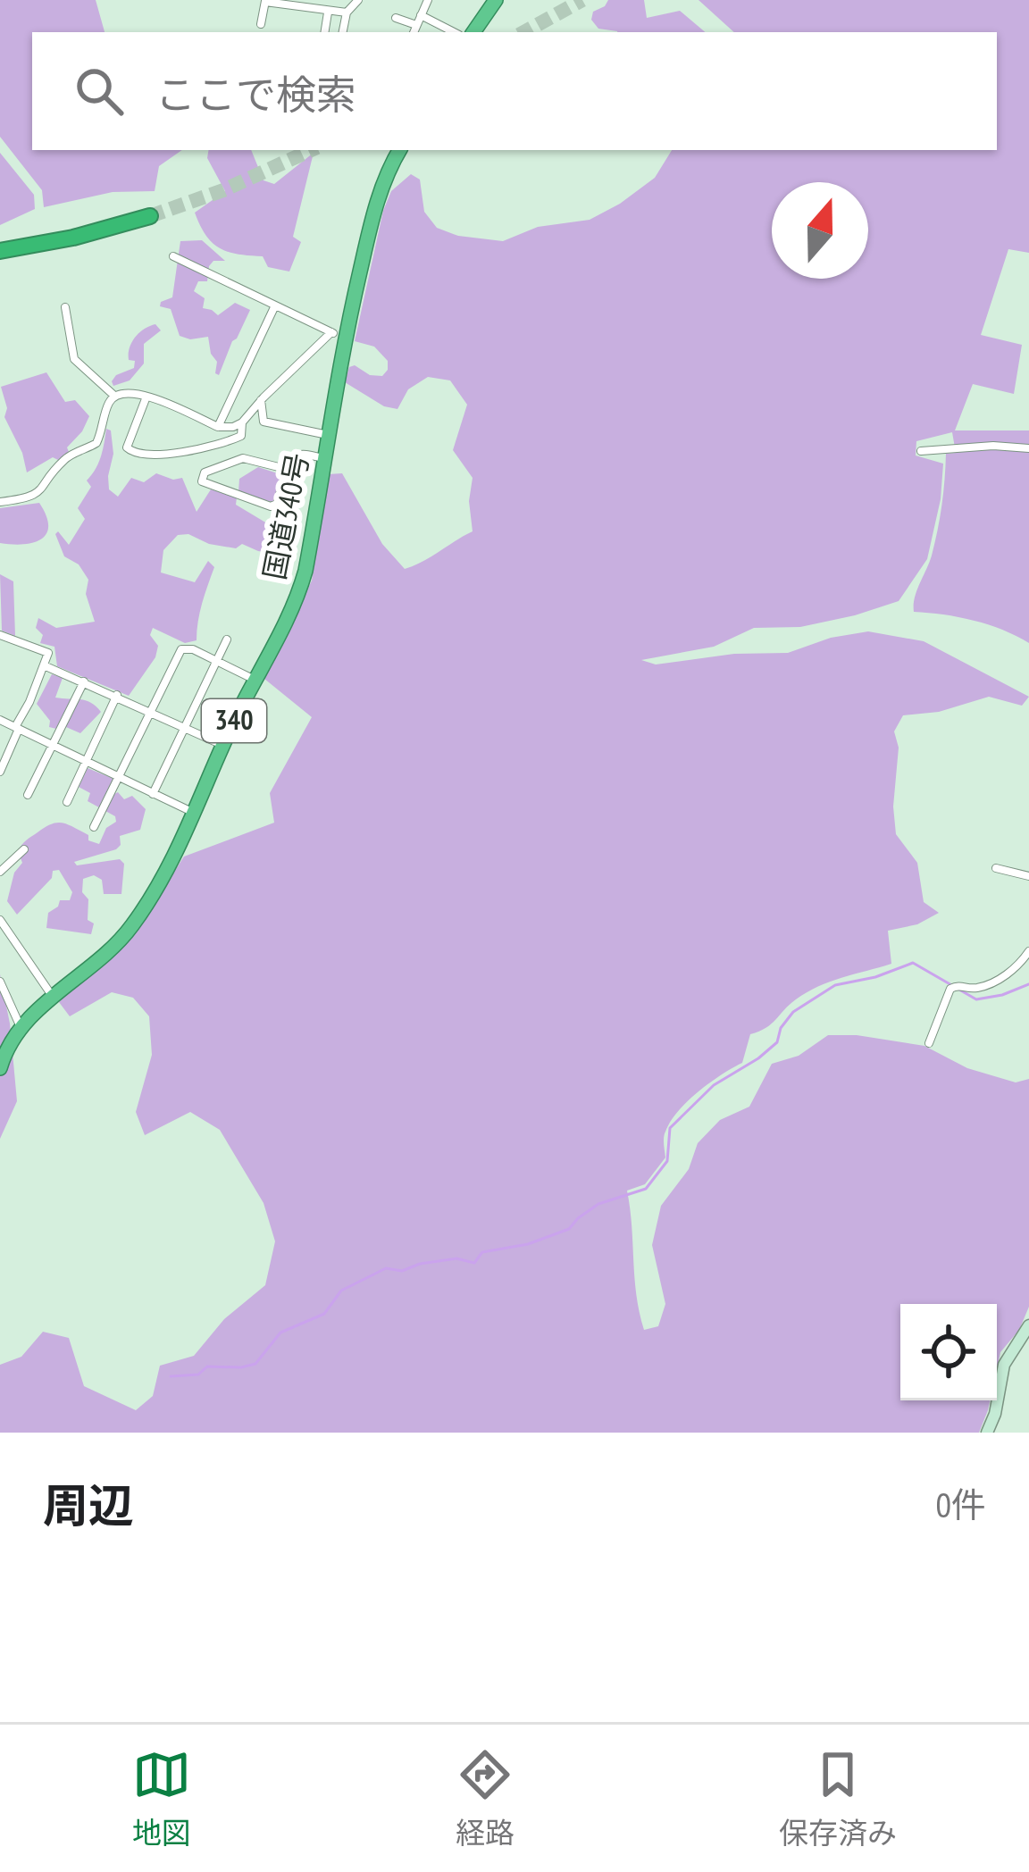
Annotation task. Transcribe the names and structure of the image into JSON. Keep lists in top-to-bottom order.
{
  "streets": {
    "highway": ["国道340号", "340"]
  },
  "north": "top",
  "page": {
    "search": "ここで検索",
    "heading": ["周辺", "0件"],
    "nav": ["地図", "経路", "保存済み"]
  }
}
